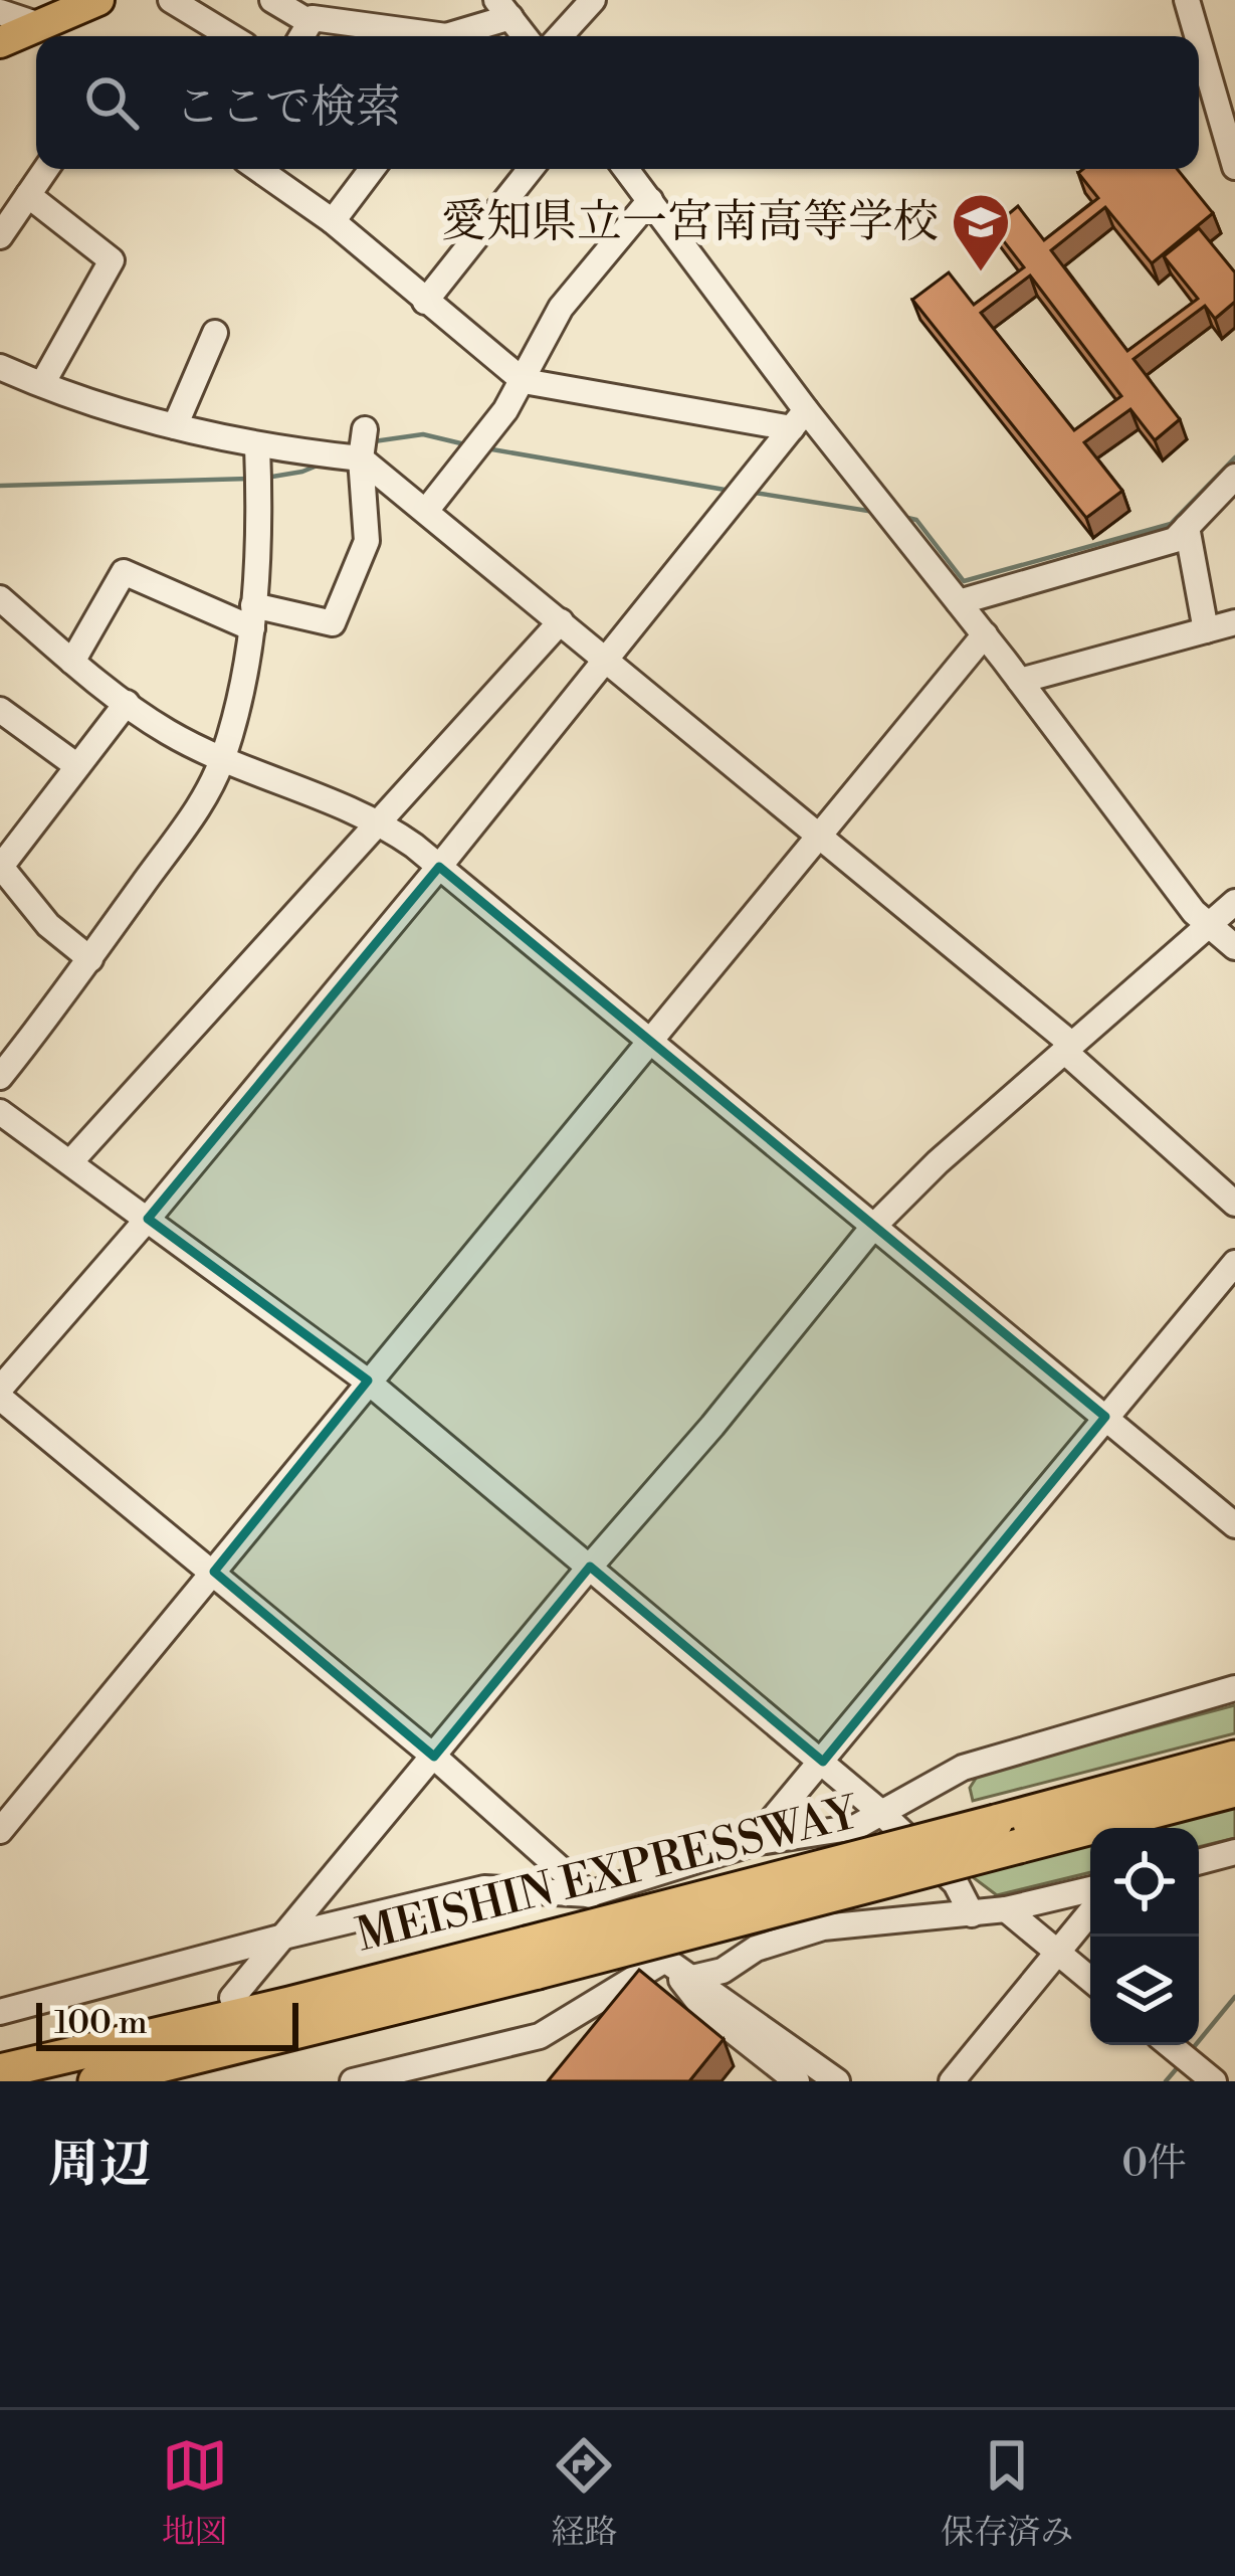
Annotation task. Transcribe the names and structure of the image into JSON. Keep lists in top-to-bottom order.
{
  "streets": {
    "highway": ["MEISHIN EXPRESSWAY"]
  },
  "places": {
    "school or university": ["愛知県立一宮南高等学校"]
  },
  "scale_bar": "100 m",
  "page": {
    "search": "ここで検索",
    "scale": "100 m",
    "heading": ["周辺", "0件"],
    "nav": ["地図", "経路", "保存済み"]
  }
}
